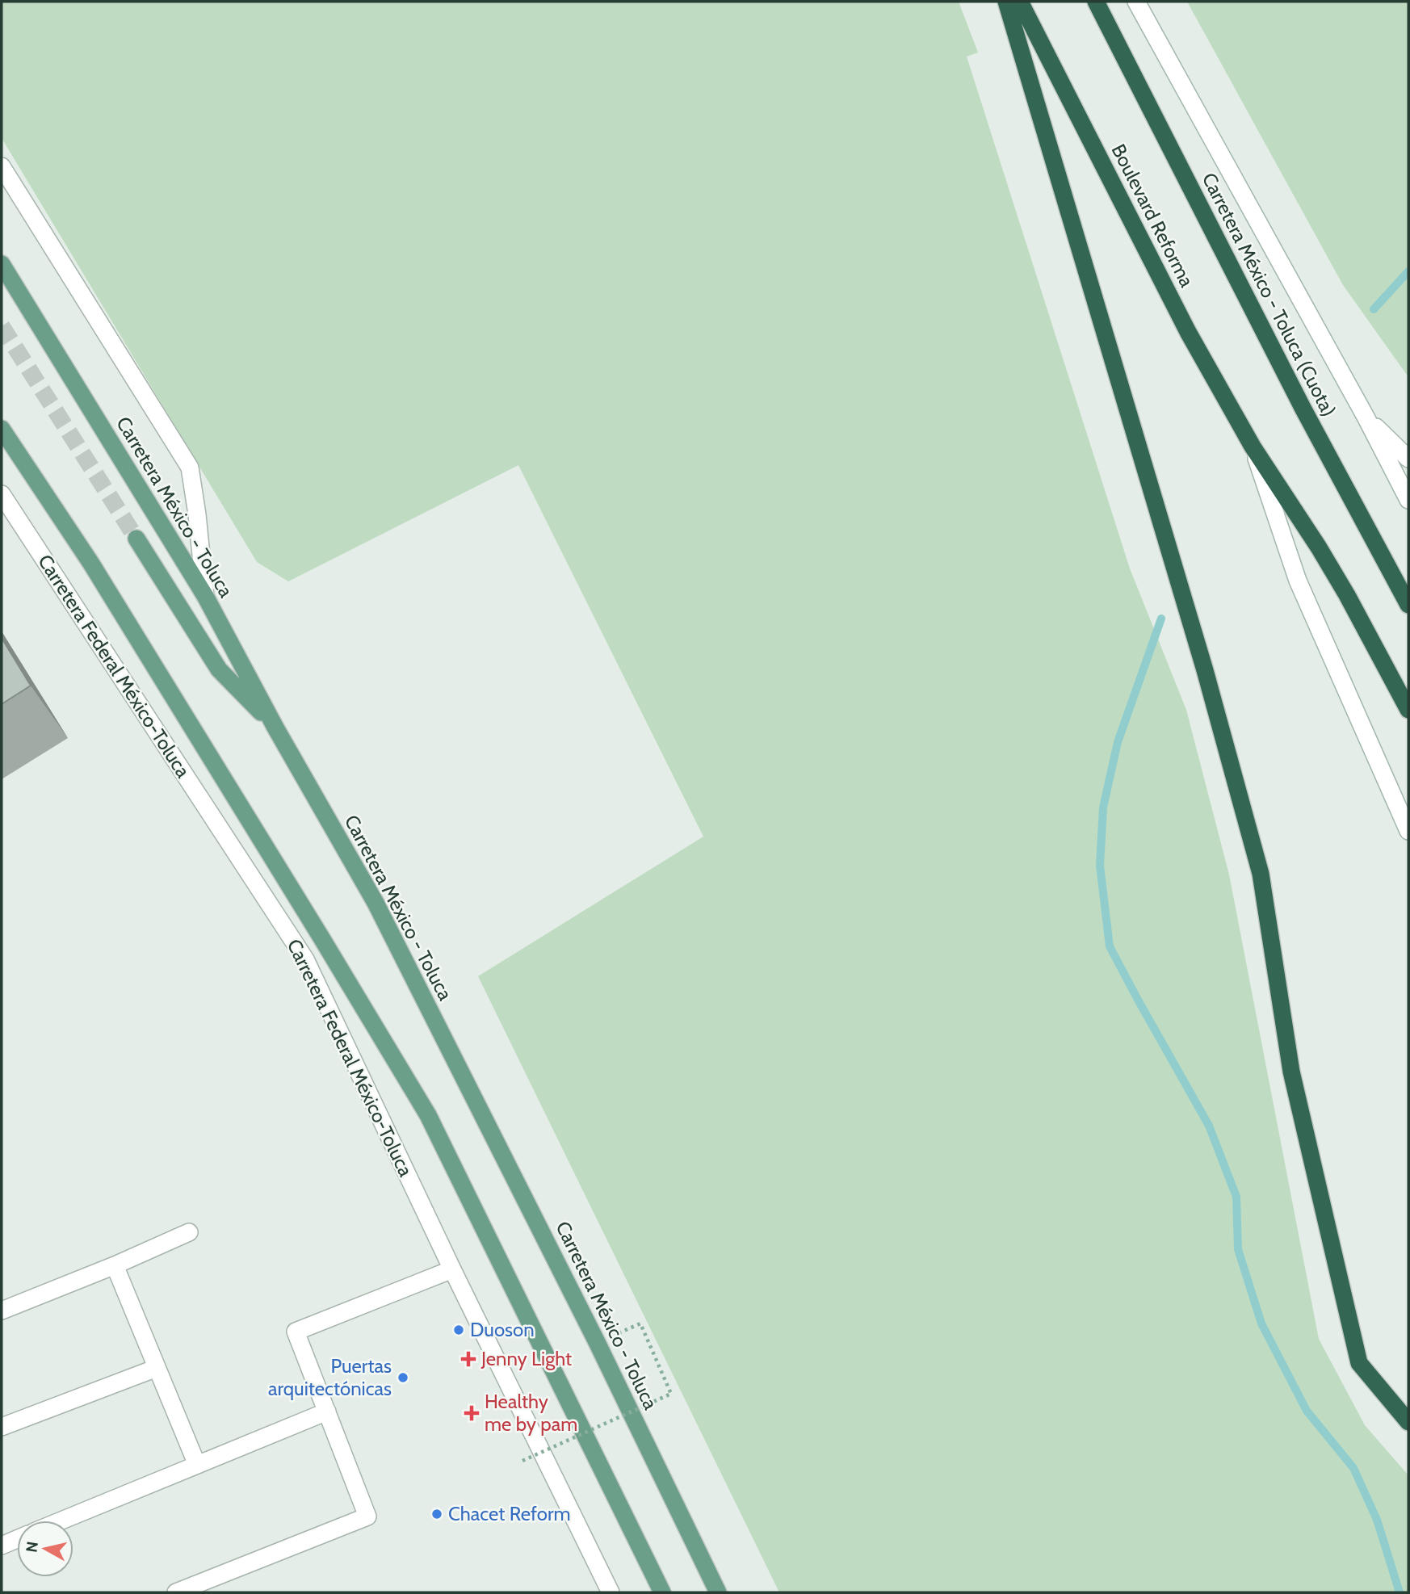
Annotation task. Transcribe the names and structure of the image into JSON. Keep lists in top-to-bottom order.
{
  "streets": {
    "highway": ["Boulevard Reforma", "Carretera México - Toluca (Cuota)"],
    "main road": ["Carretera México - Toluca"],
    "street": ["Carretera Federal México-Toluca"]
  },
  "places": {
    "other": ["Duoson", "Puertas arquitectónicas", "Chacet Reform"],
    "health": ["Jenny Light", "Healthy me by pam"]
  },
  "north": "left"
}
